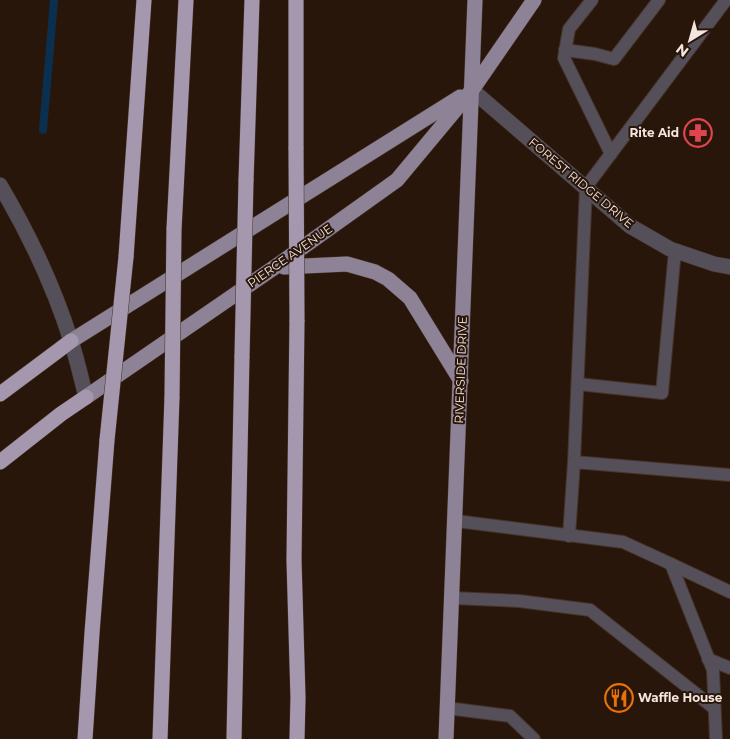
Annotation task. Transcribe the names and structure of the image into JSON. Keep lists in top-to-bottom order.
{
  "streets": {
    "main road": ["PIERCE AVENUE", "RIVERSIDE DRIVE"],
    "street": ["FOREST RIDGE DRIVE"]
  },
  "crossings": [
    ["FOREST RIDGE DRIVE", "PIERCE AVENUE"],
    ["FOREST RIDGE DRIVE", "RIVERSIDE DRIVE"],
    ["PIERCE AVENUE", "RIVERSIDE DRIVE"]
  ],
  "places": {
    "pharmacy": ["Rite Aid"],
    "restaurant": ["Waffle House"]
  },
  "north": "bottom left"
}
